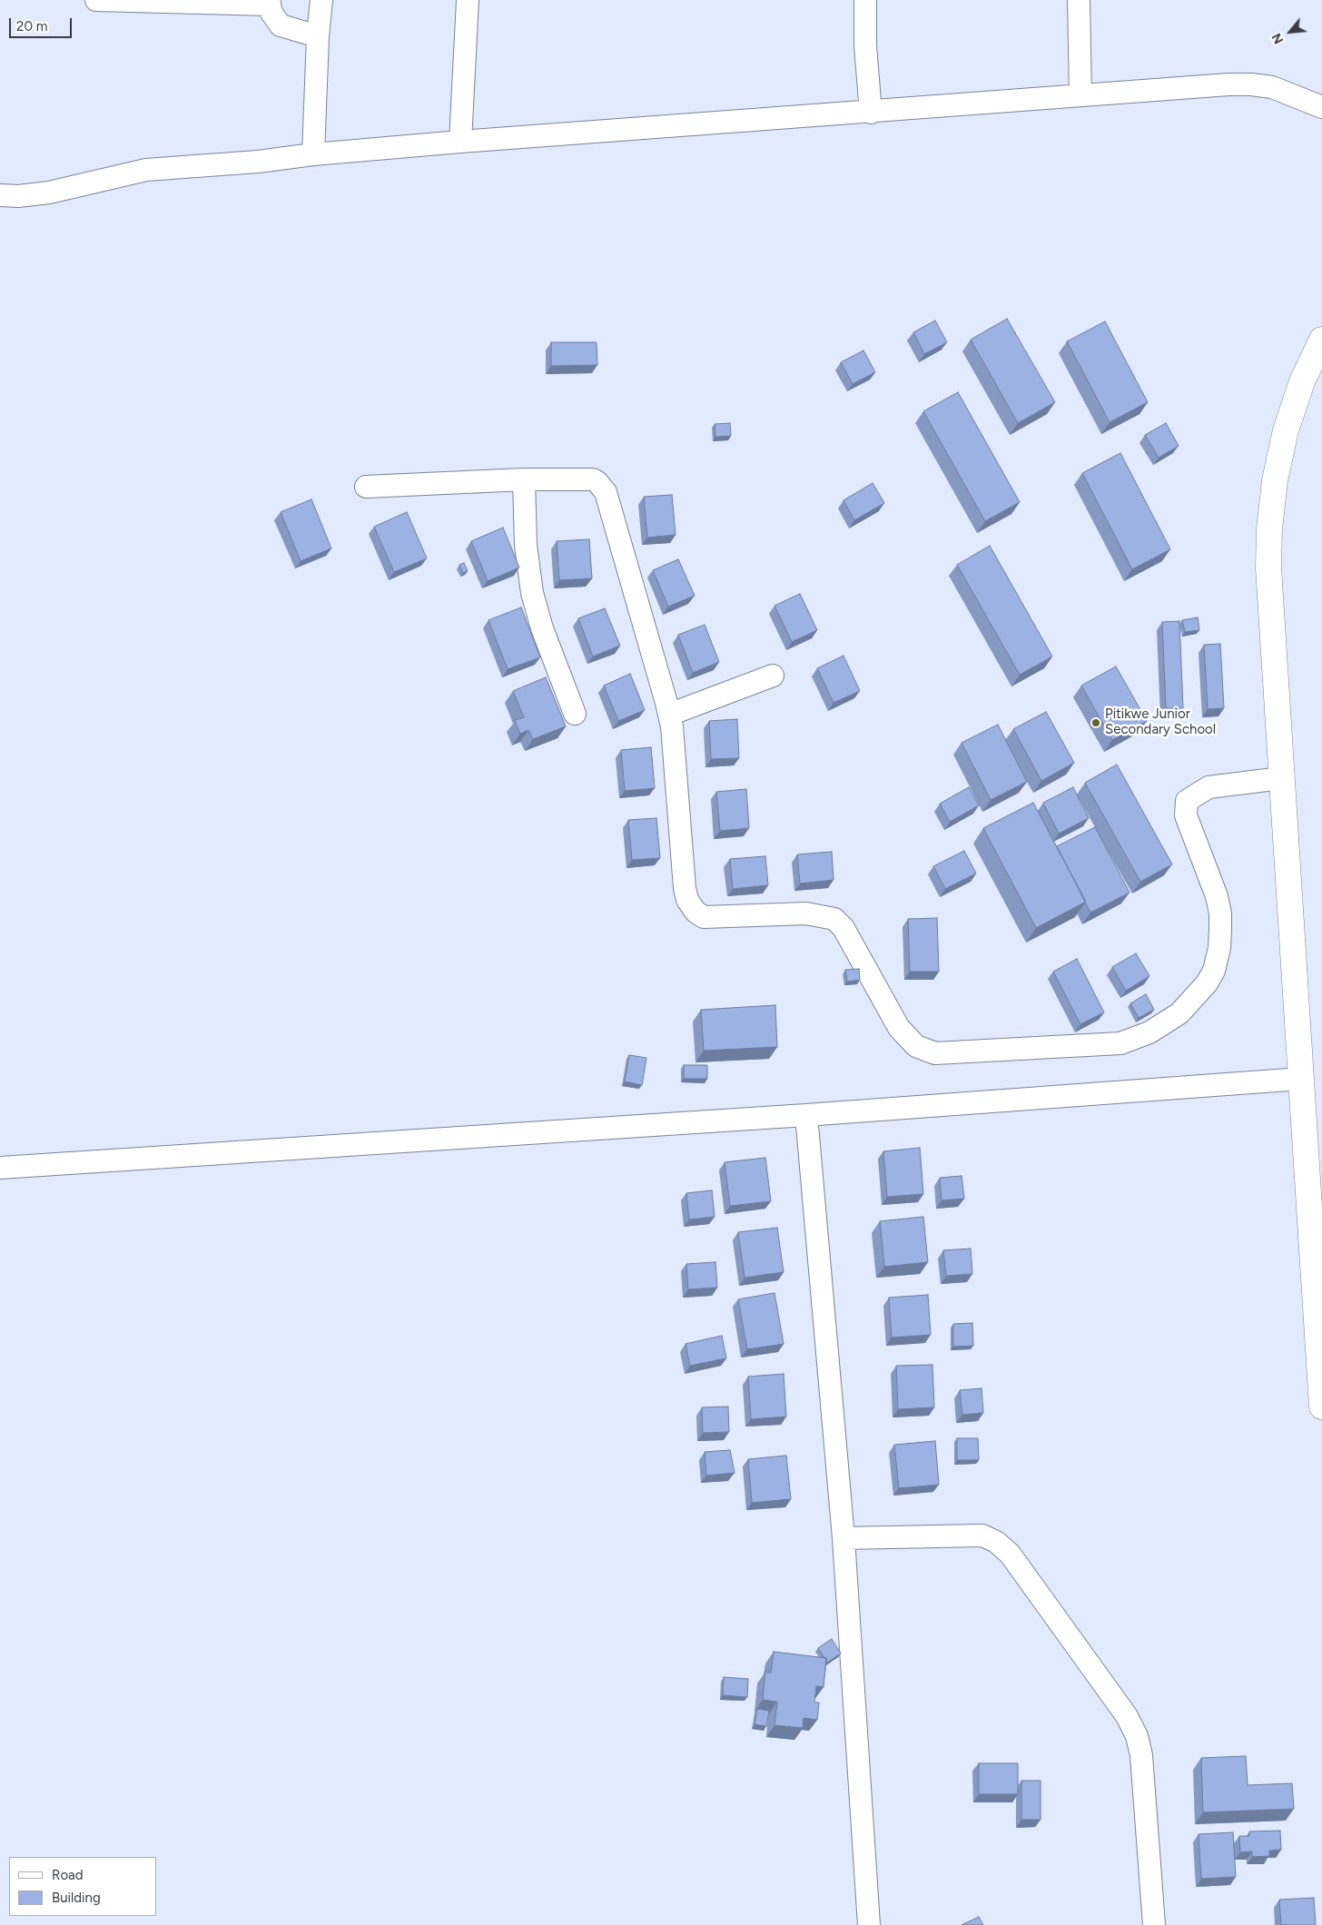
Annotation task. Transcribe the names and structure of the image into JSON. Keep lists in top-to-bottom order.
{
  "places": ["Pitikwe Junior Secondary School"],
  "legend": ["Road", "Building"],
  "scale_bar": "20 m",
  "north": "bottom left"
}
